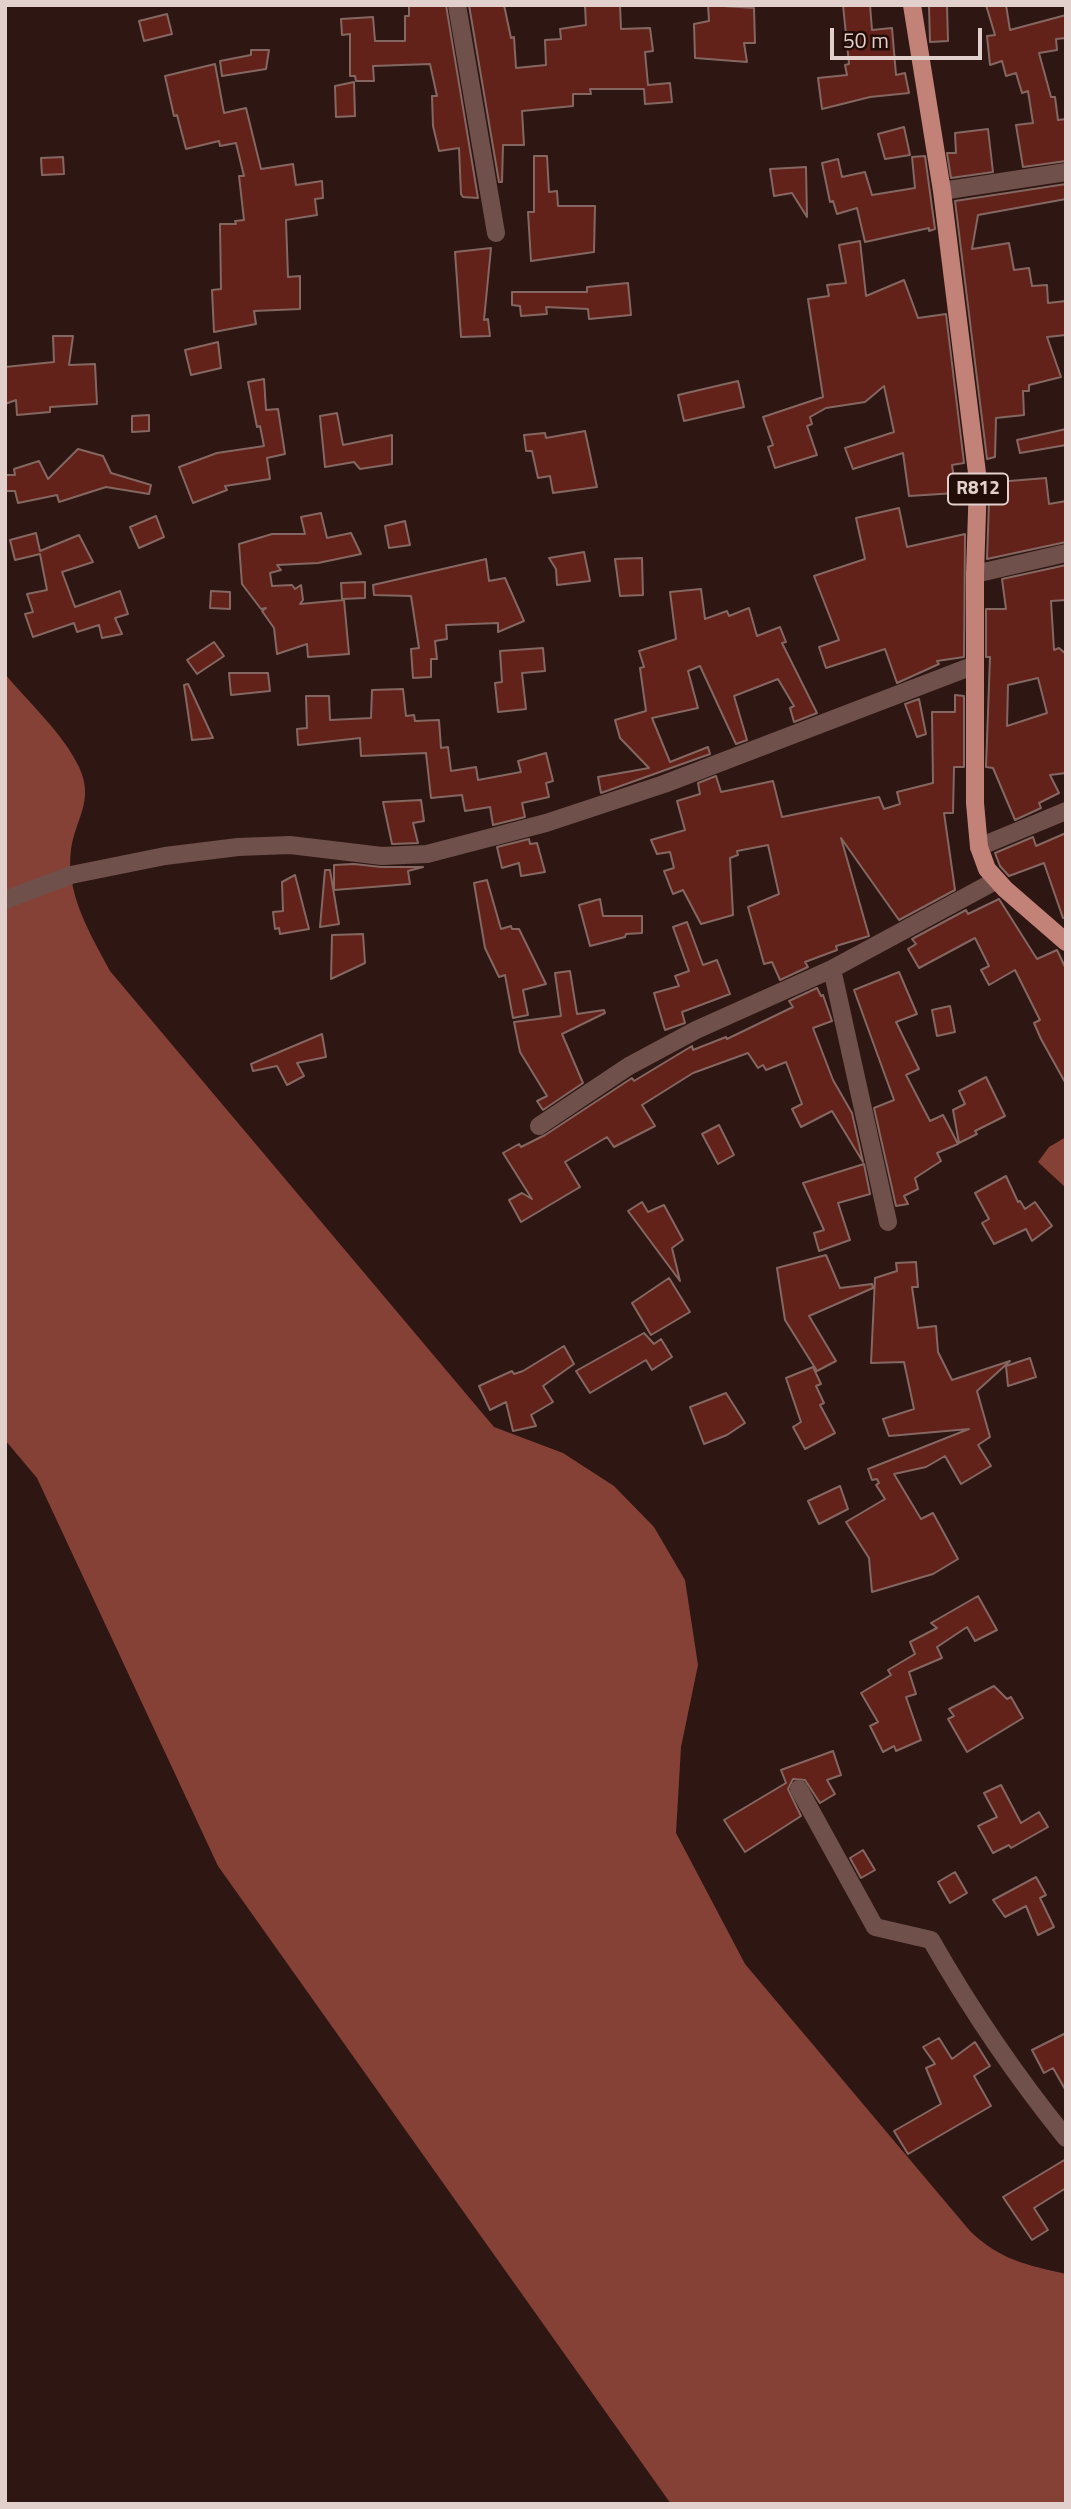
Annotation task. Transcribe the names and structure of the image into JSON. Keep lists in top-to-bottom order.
{
  "streets": {
    "main road": ["R812"]
  },
  "scale_bar": "50 m"
}
